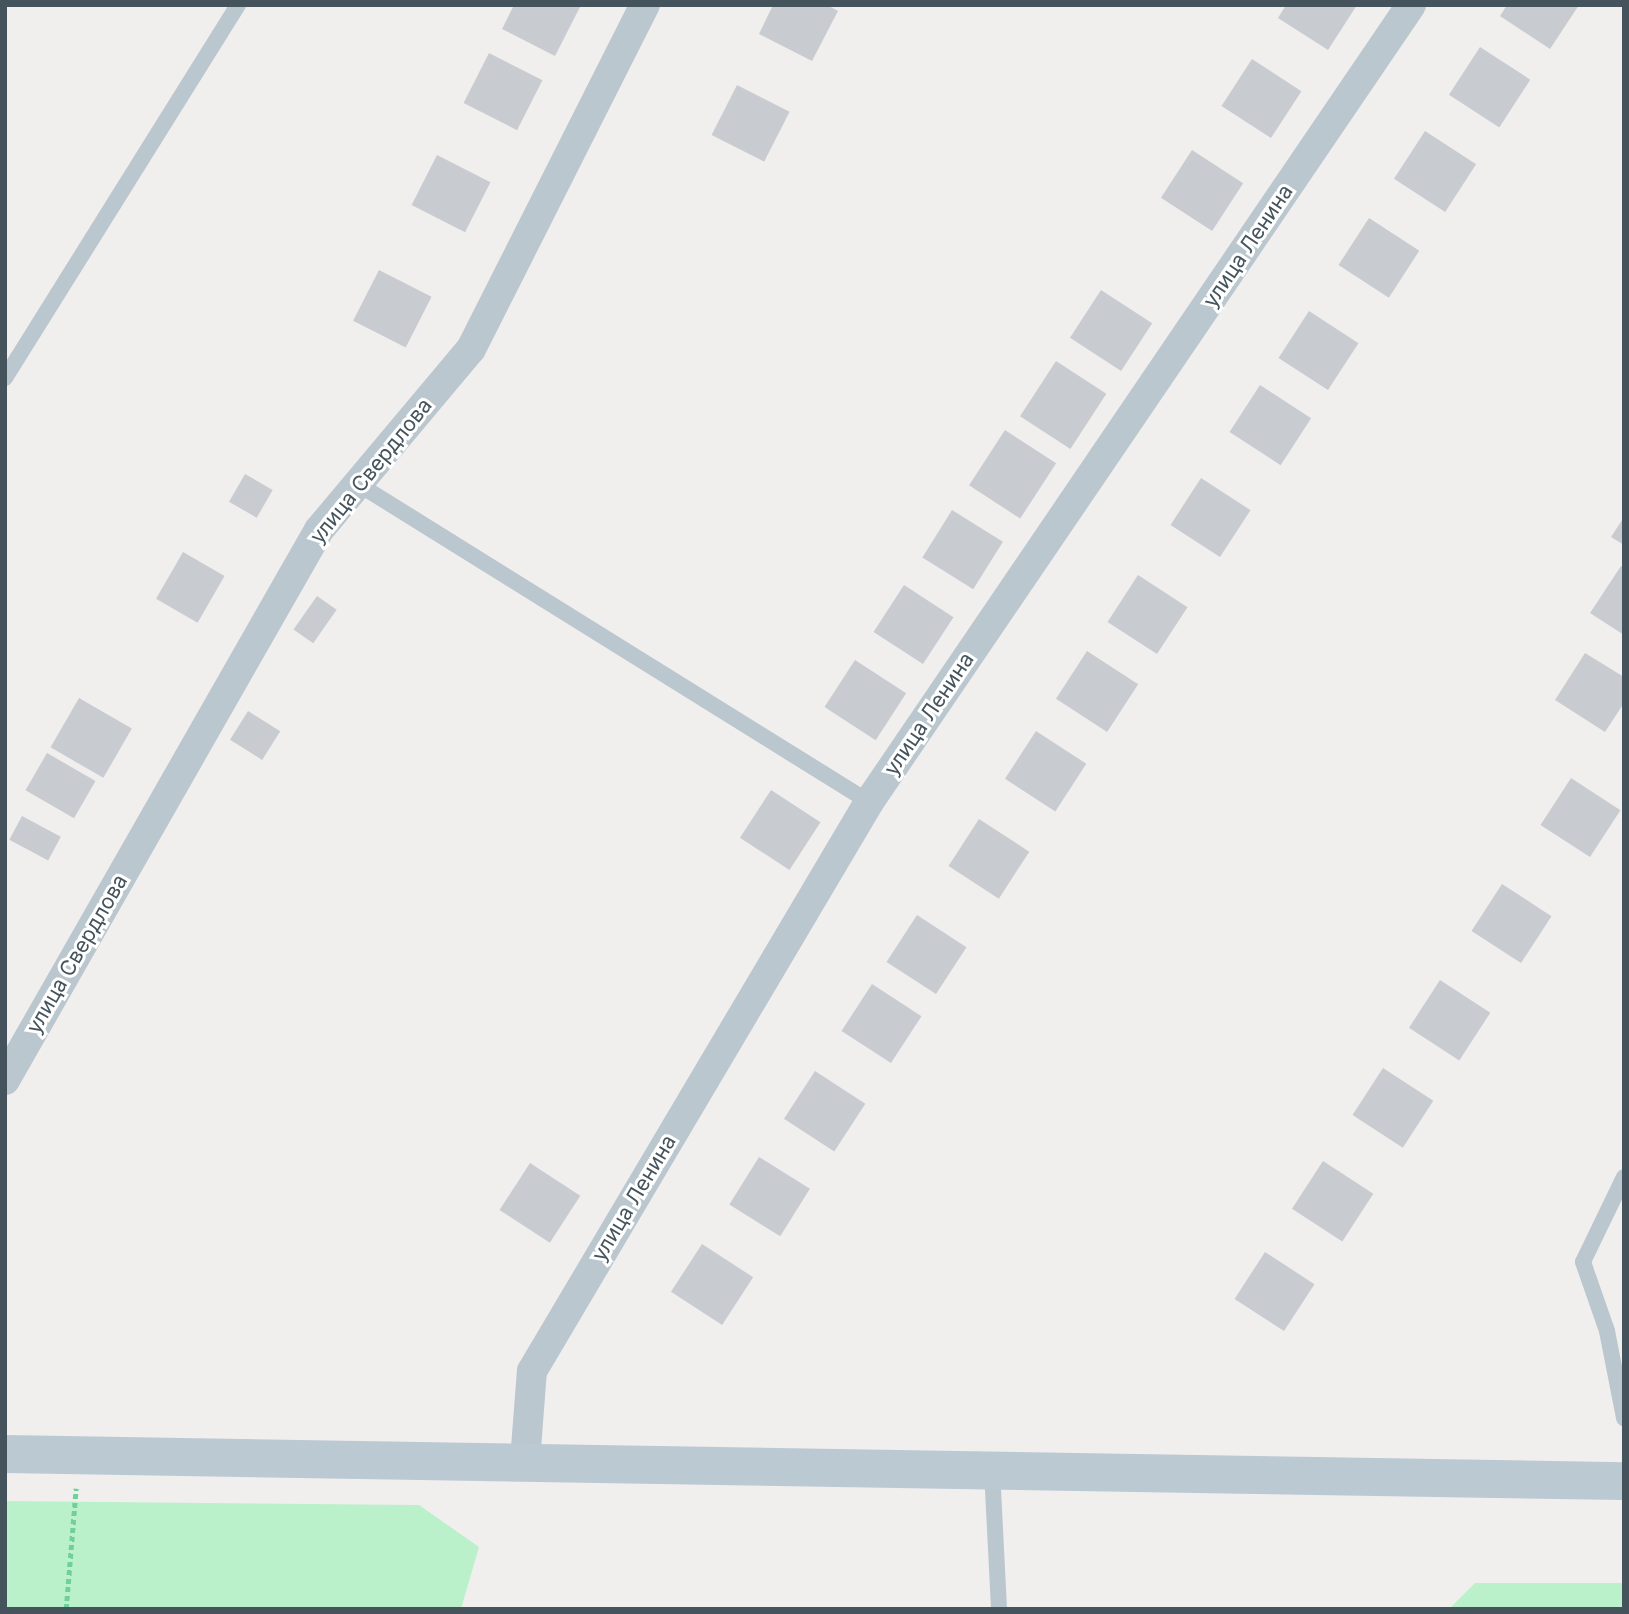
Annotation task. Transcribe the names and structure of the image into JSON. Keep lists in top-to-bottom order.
{
  "streets": {
    "street": ["улица Ленина", "улица Свердлова"]
  }
}
